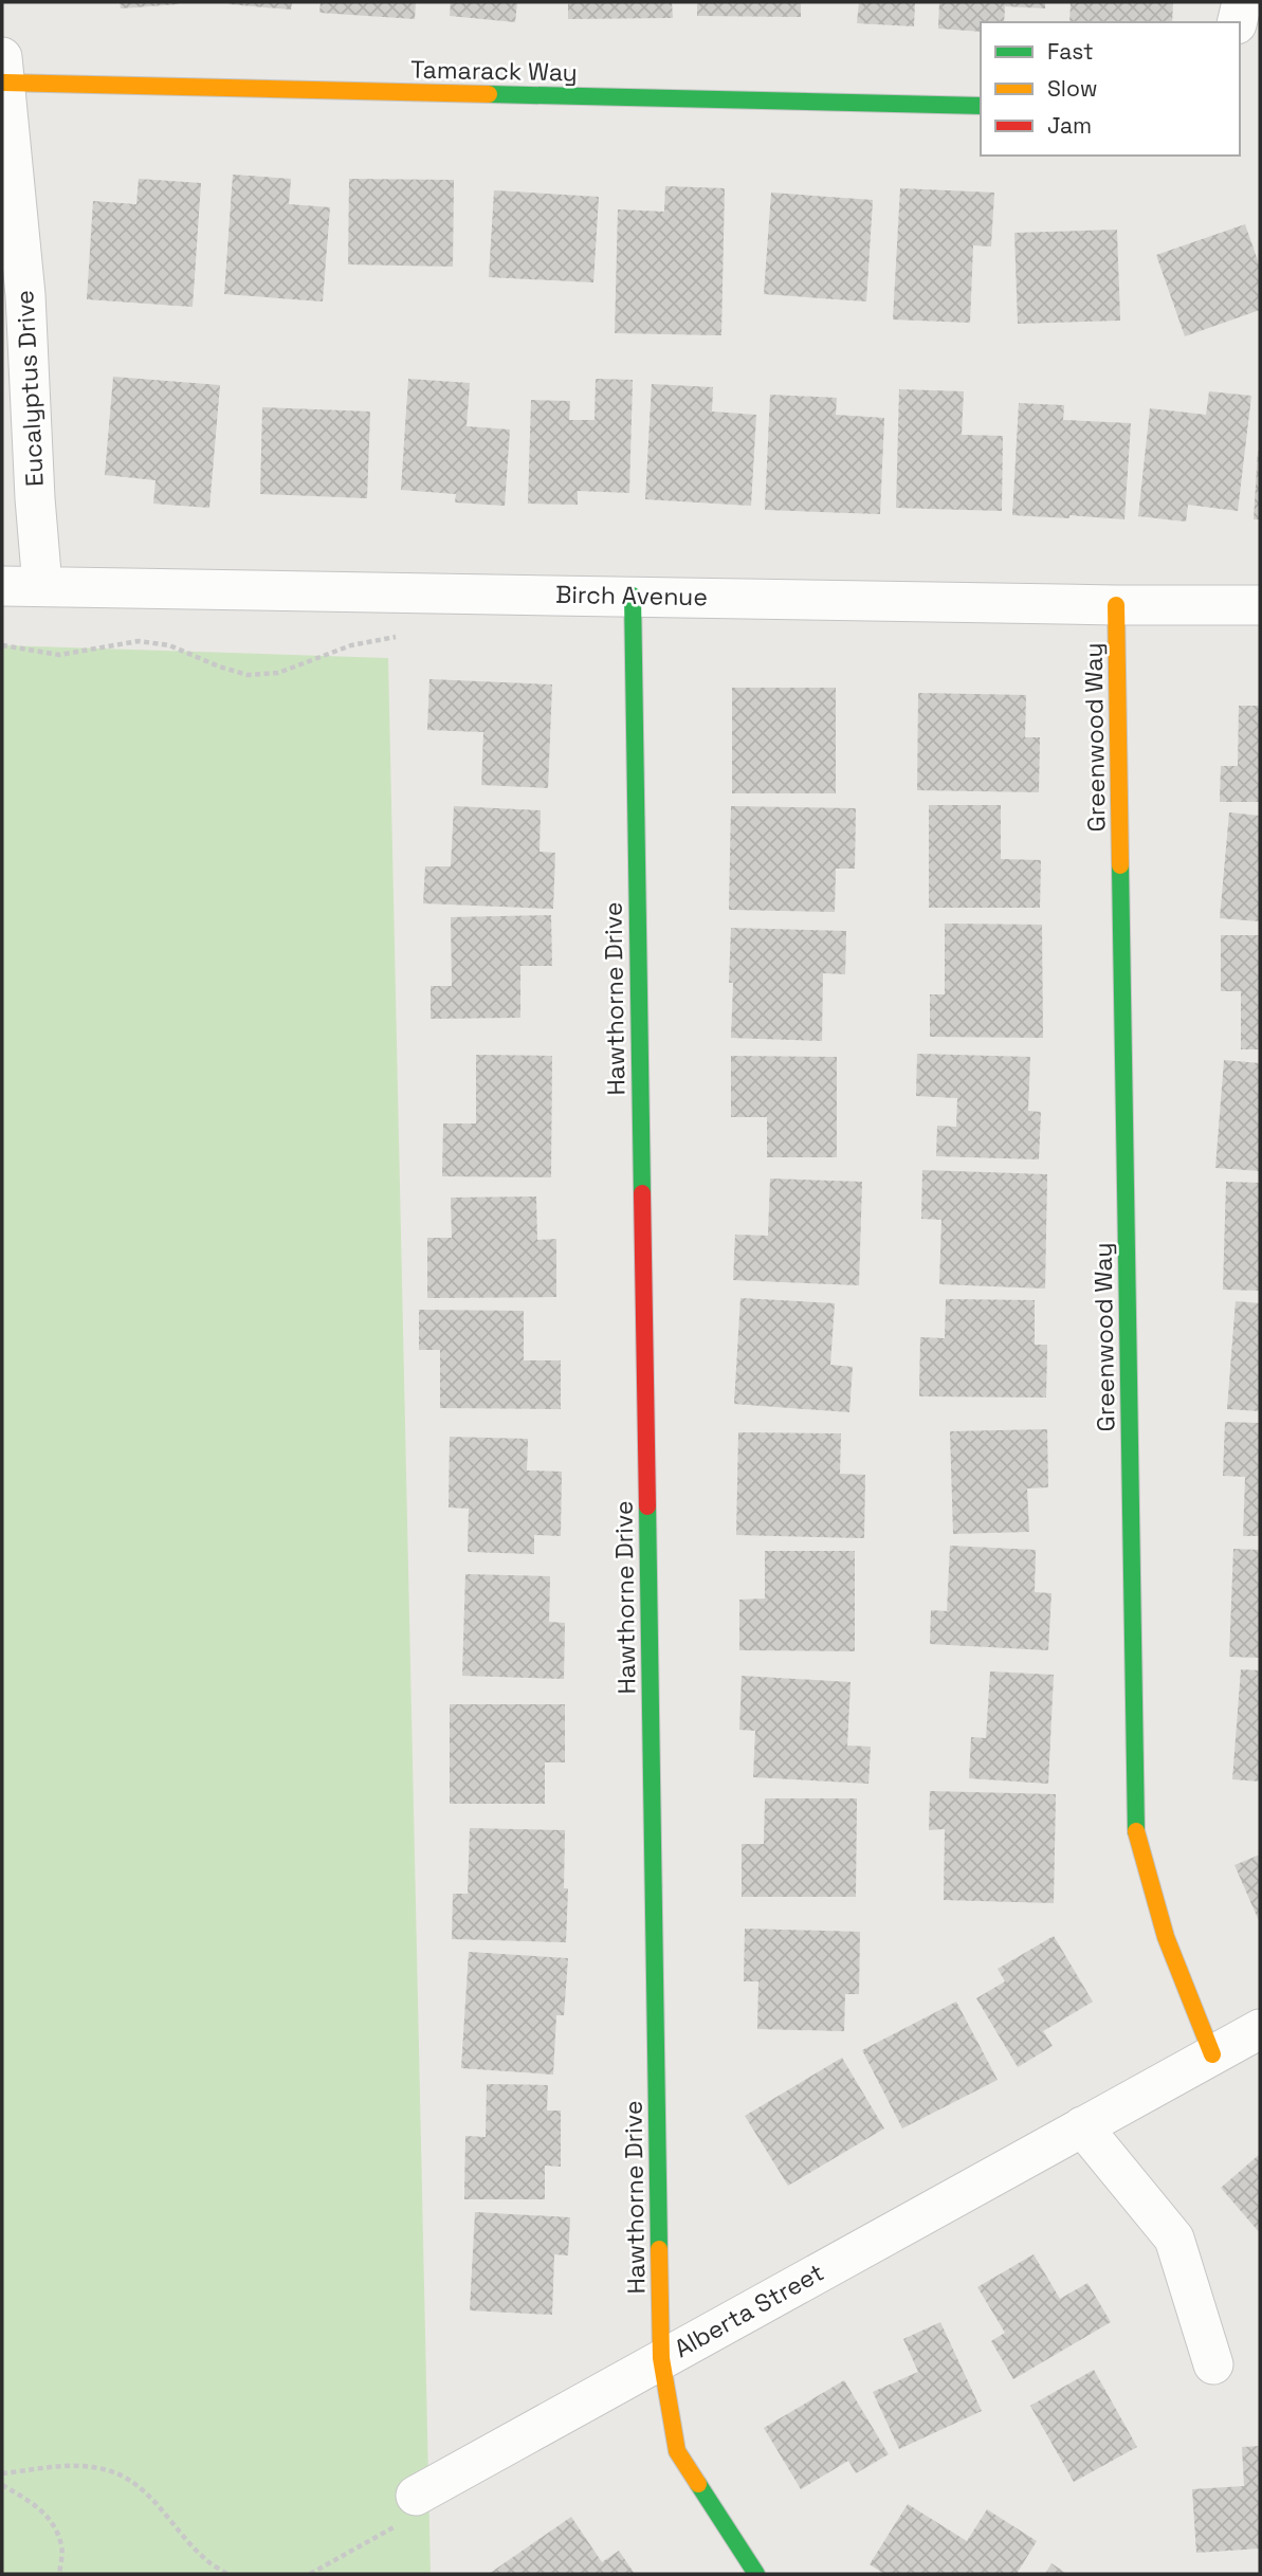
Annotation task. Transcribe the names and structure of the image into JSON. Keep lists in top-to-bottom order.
{
  "streets": {
    "street": [
      "Tamarack Way",
      "Eucalyptus Drive",
      "Birch Avenue",
      "Greenwood Way",
      "Hawthorne Drive",
      "Alberta Street"
    ]
  },
  "crossings": [
    ["Tamarack Way", "Eucalyptus Drive"],
    ["Eucalyptus Drive", "Birch Avenue"],
    ["Birch Avenue", "Greenwood Way"],
    ["Birch Avenue", "Hawthorne Drive"],
    ["Greenwood Way", "Alberta Street"],
    ["Hawthorne Drive", "Alberta Street"]
  ],
  "legend": ["Fast", "Slow", "Jam"]
}
